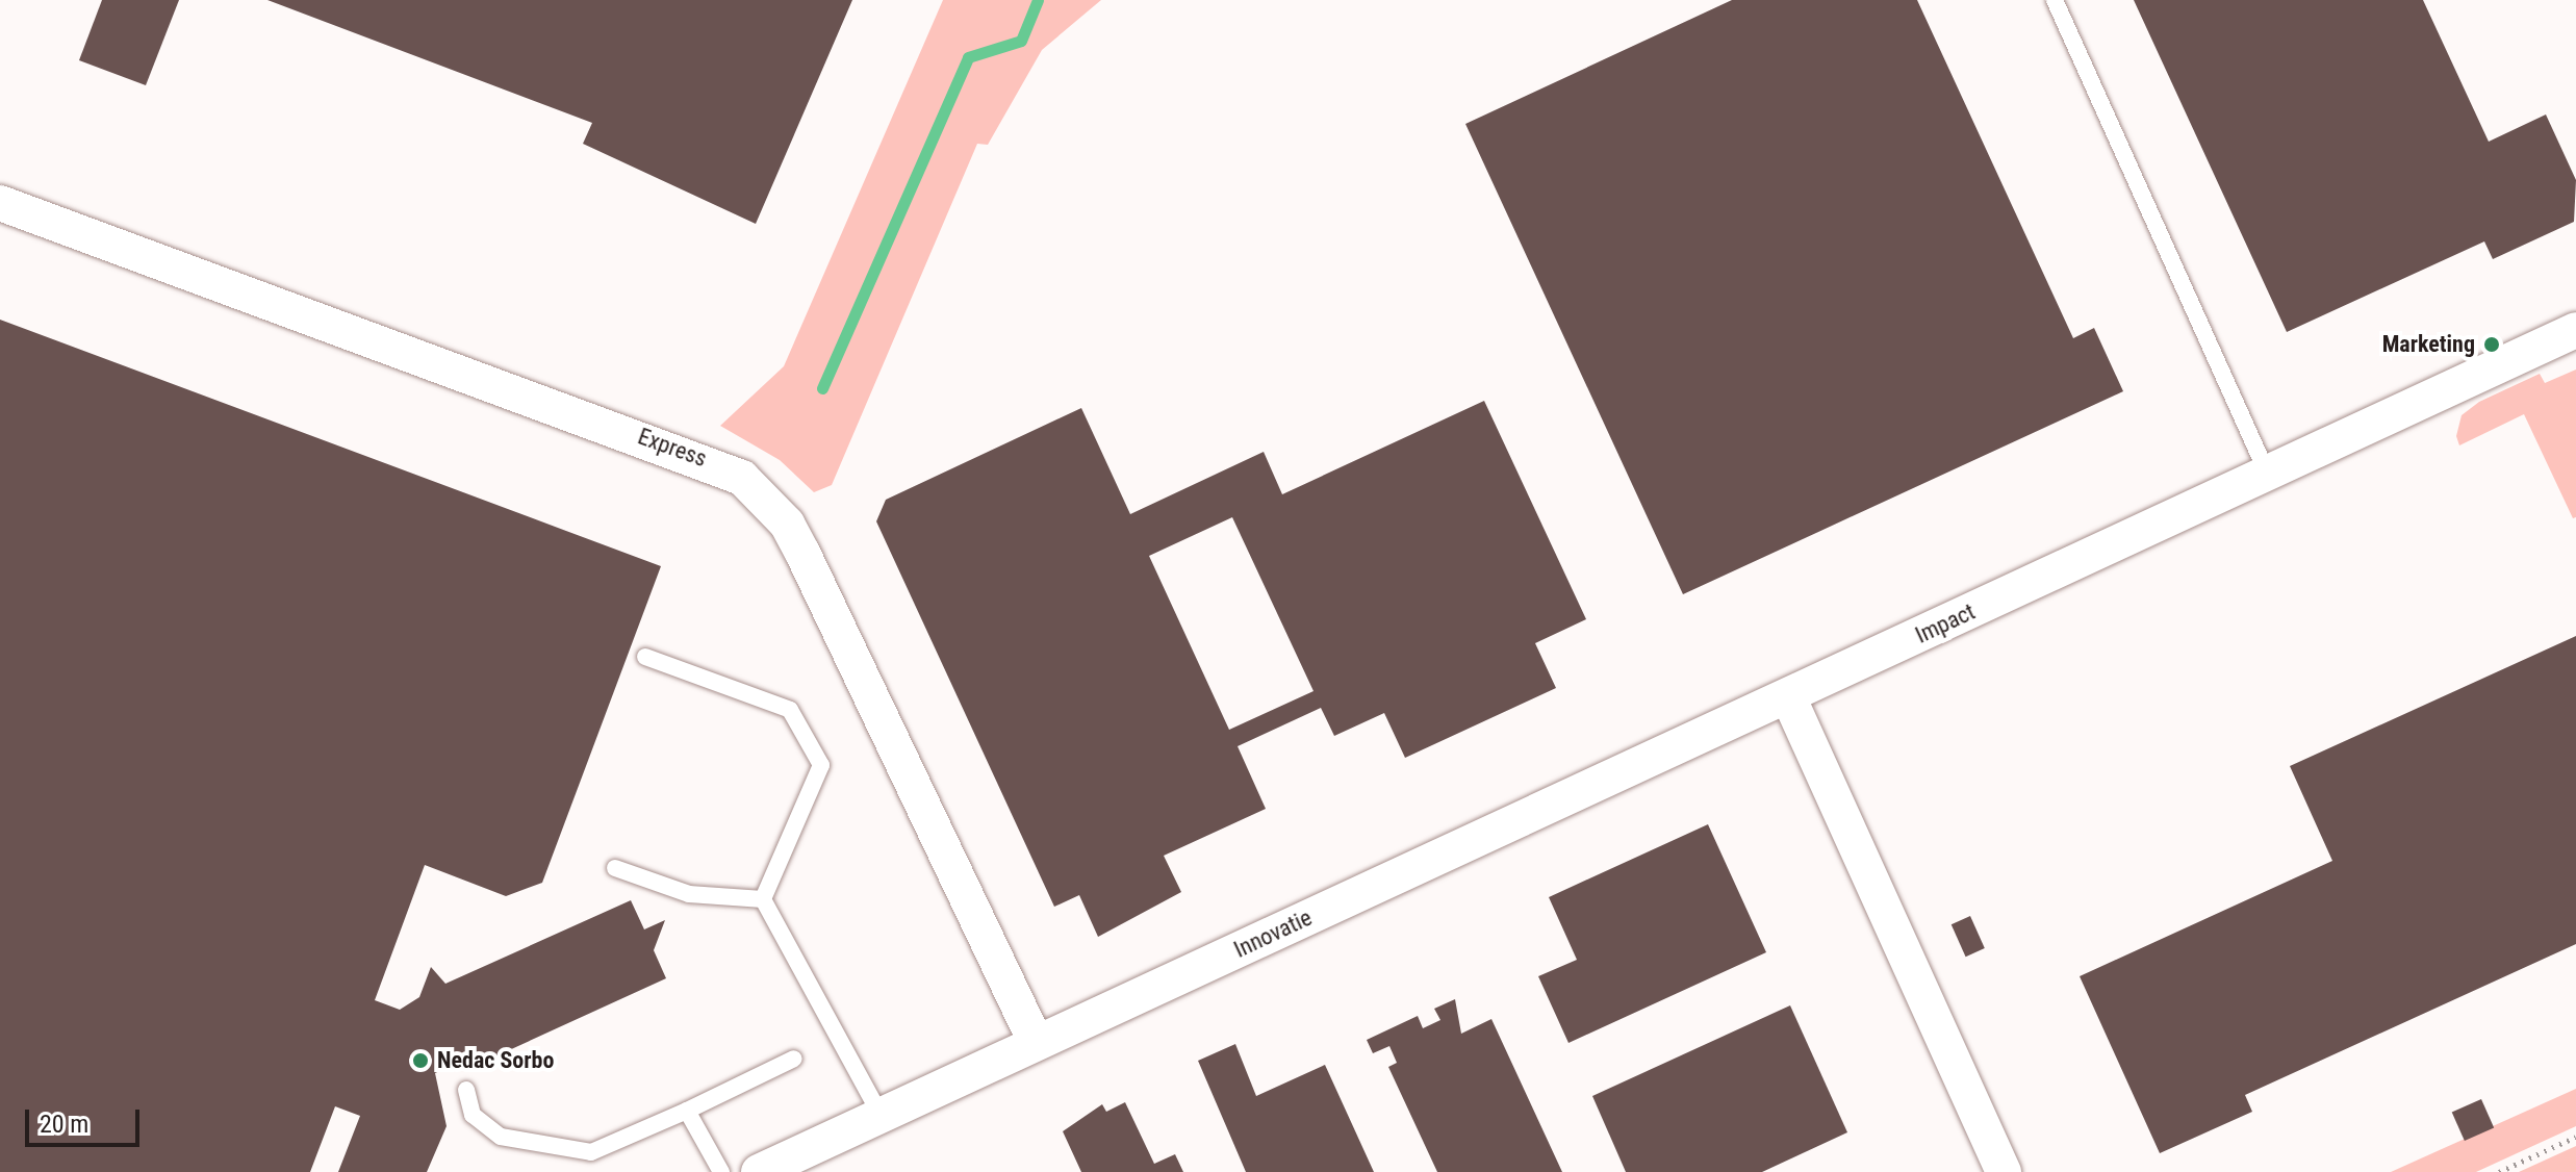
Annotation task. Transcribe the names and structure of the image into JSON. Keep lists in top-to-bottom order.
{
  "streets": {
    "street": ["Express", "Impact", "Innovatie"]
  },
  "crossings": [
    ["Express", "Innovatie"],
    ["Impact", "Innovatie"]
  ],
  "places": ["Marketing", "Nedac Sorbo"],
  "scale_bar": "20 m"
}
